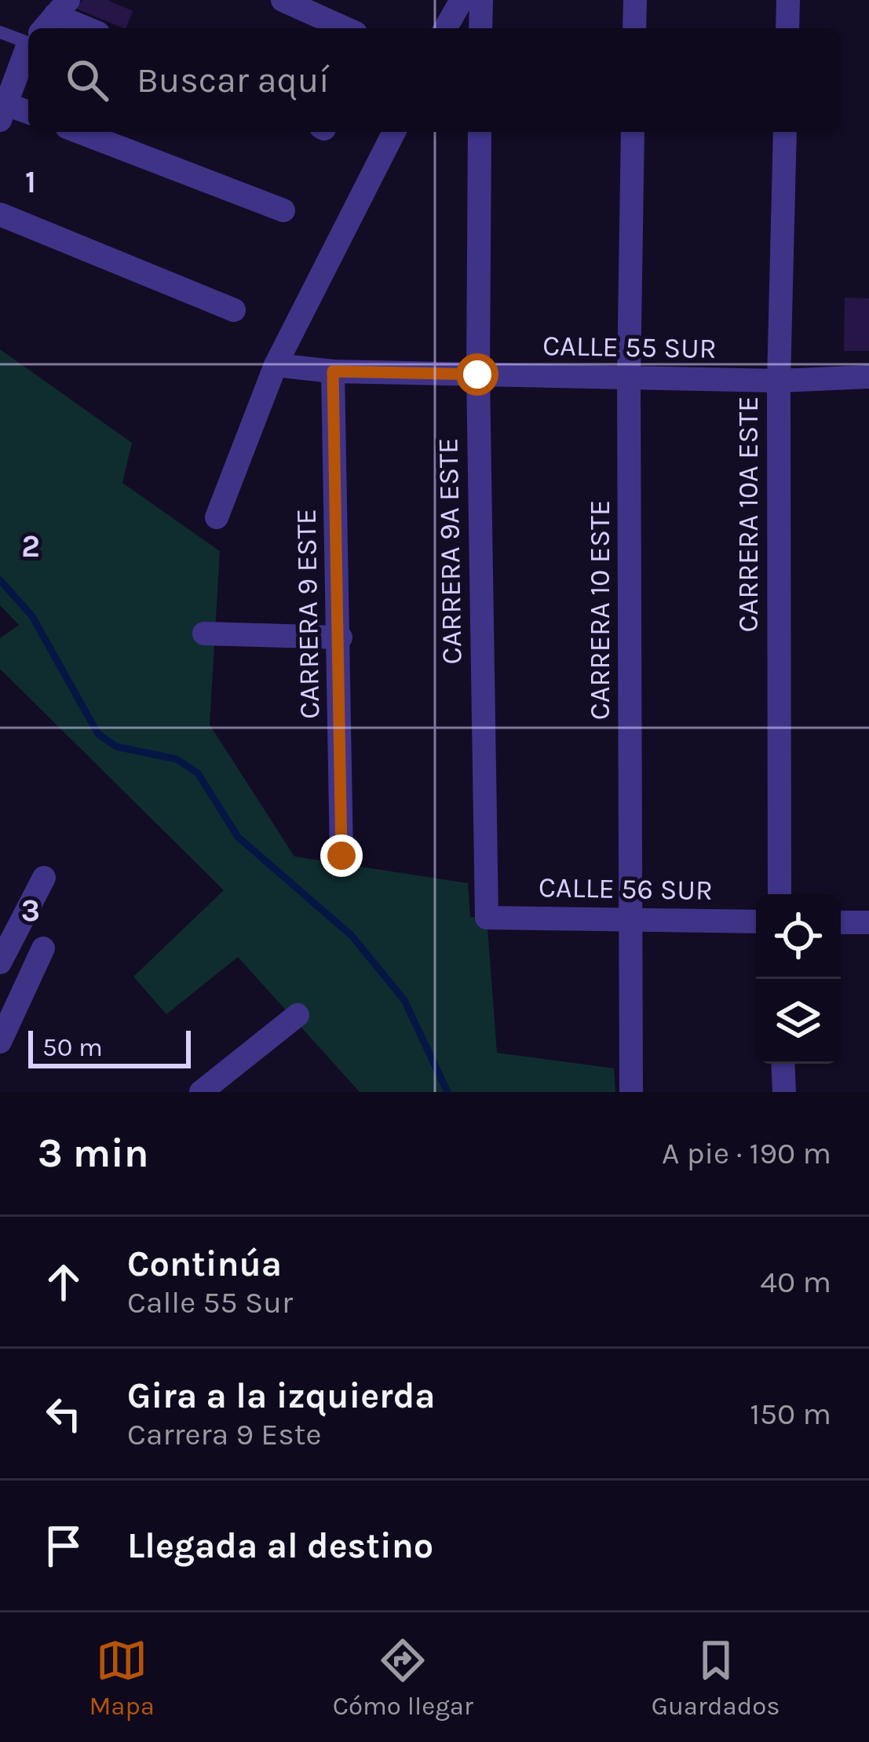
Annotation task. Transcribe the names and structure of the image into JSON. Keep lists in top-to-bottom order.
{
  "streets": {
    "street": [
      "CALLE 55 SUR",
      "CARRERA 10A ESTE",
      "CARRERA 9A ESTE",
      "CARRERA 10 ESTE",
      "CARRERA 9 ESTE",
      "CALLE 56 SUR"
    ]
  },
  "crossings": [
    ["CALLE 55 SUR", "CARRERA 10A ESTE"],
    ["CALLE 55 SUR", "CARRERA 9A ESTE"],
    ["CALLE 55 SUR", "CARRERA 10 ESTE"],
    ["CALLE 55 SUR", "CARRERA 9 ESTE"],
    ["CARRERA 9A ESTE", "CALLE 56 SUR"],
    ["CARRERA 10 ESTE", "CALLE 56 SUR"]
  ],
  "scale_bar": "50 m",
  "page": {
    "search": "Buscar aquí",
    "scale": "50 m",
    "heading": ["3 min", "A pie · 190 m"],
    "list": [
      ["Continúa", "Calle 55 Sur", "40 m"],
      ["Gira a la izquierda", "Carrera 9 Este", "150 m"],
      "Llegada al destino"
    ],
    "nav": ["Mapa", "Cómo llegar", "Guardados"]
  },
  "grid": {
    "rows": ["1", "2", "3"]
  }
}
